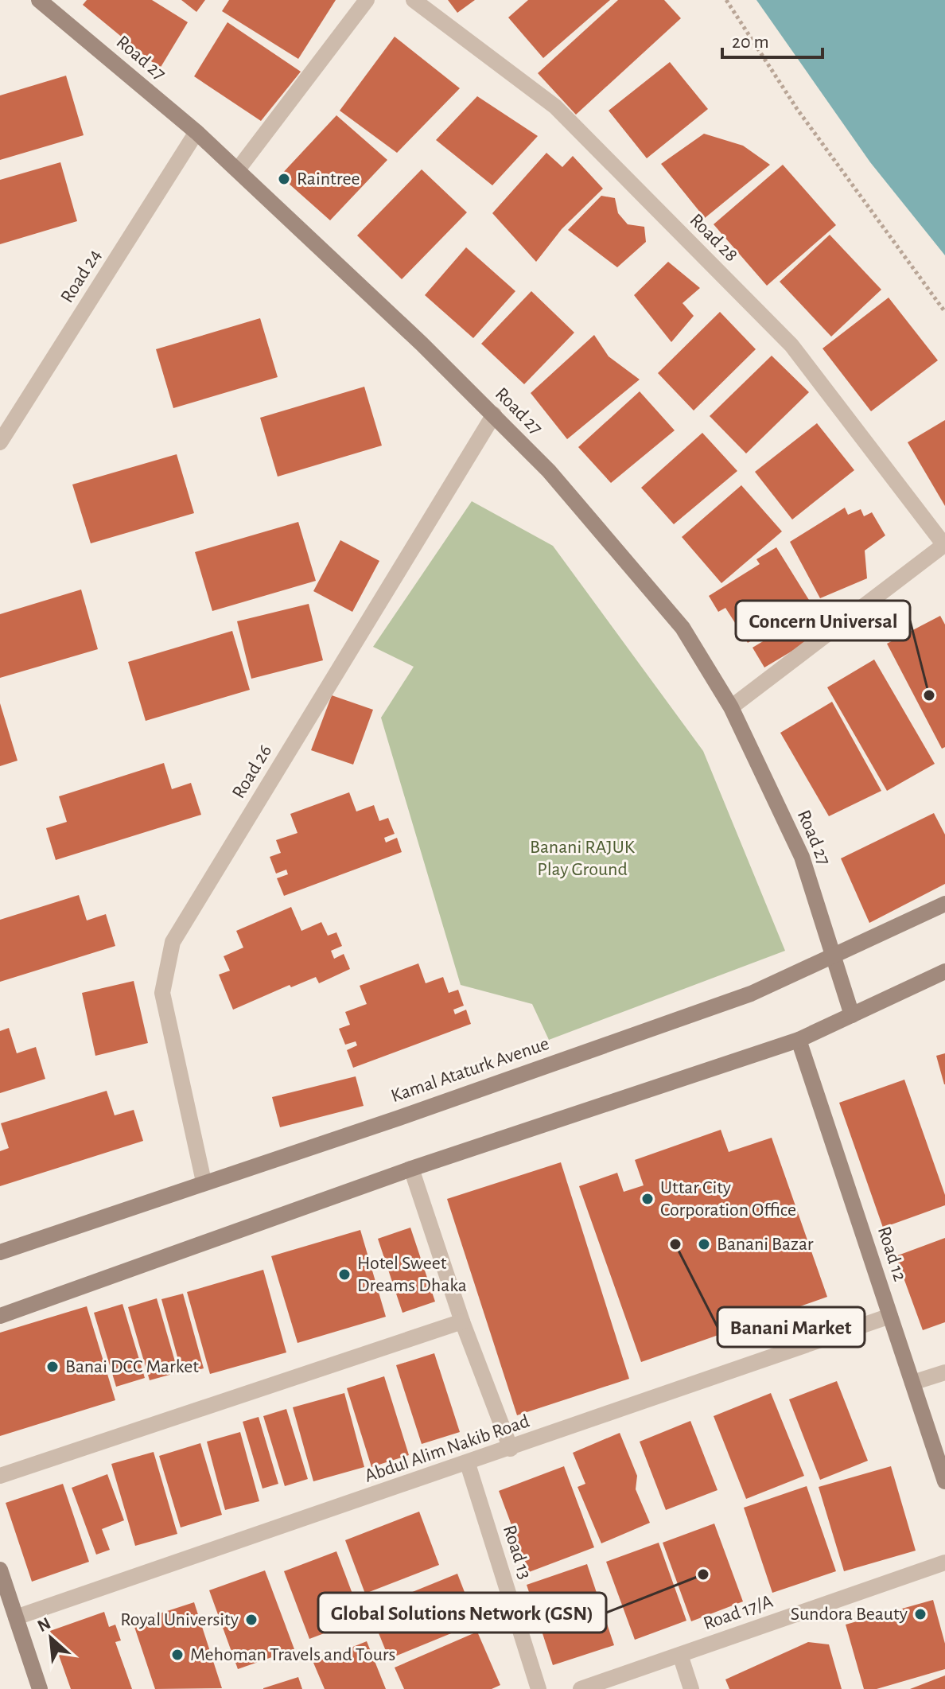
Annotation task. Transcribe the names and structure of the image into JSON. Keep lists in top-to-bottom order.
{
  "streets": {
    "main road": ["Road 27", "Kamal Ataturk Avenue", "Road 12"],
    "street": [
      "Road 28",
      "Road 24",
      "Road 26",
      "Abdul Alim Nakib Road",
      "Road 13",
      "Road 17/A"
    ]
  },
  "crossings": [
    ["Road 27", "Road 28"],
    ["Road 27", "Road 24"],
    ["Road 27", "Road 26"],
    ["Road 27", "Kamal Ataturk Avenue"],
    ["Road 26", "Kamal Ataturk Avenue"],
    ["Road 12", "Abdul Alim Nakib Road"],
    ["Abdul Alim Nakib Road", "Road 13"]
  ],
  "parks": ["Banani RAJUK Play Ground"],
  "places": [
    "Raintree",
    "Concern Universal",
    "Uttar City Corporation Office",
    "Banani Market",
    "Banani Bazar",
    "Hotel Sweet Dreams Dhaka",
    "Banai DCC Market",
    "Global Solutions Network (GSN)",
    "Sundora Beauty",
    "Royal University",
    "Mehoman Travels and Tours"
  ],
  "scale_bar": "20 m",
  "north": "top left"
}
